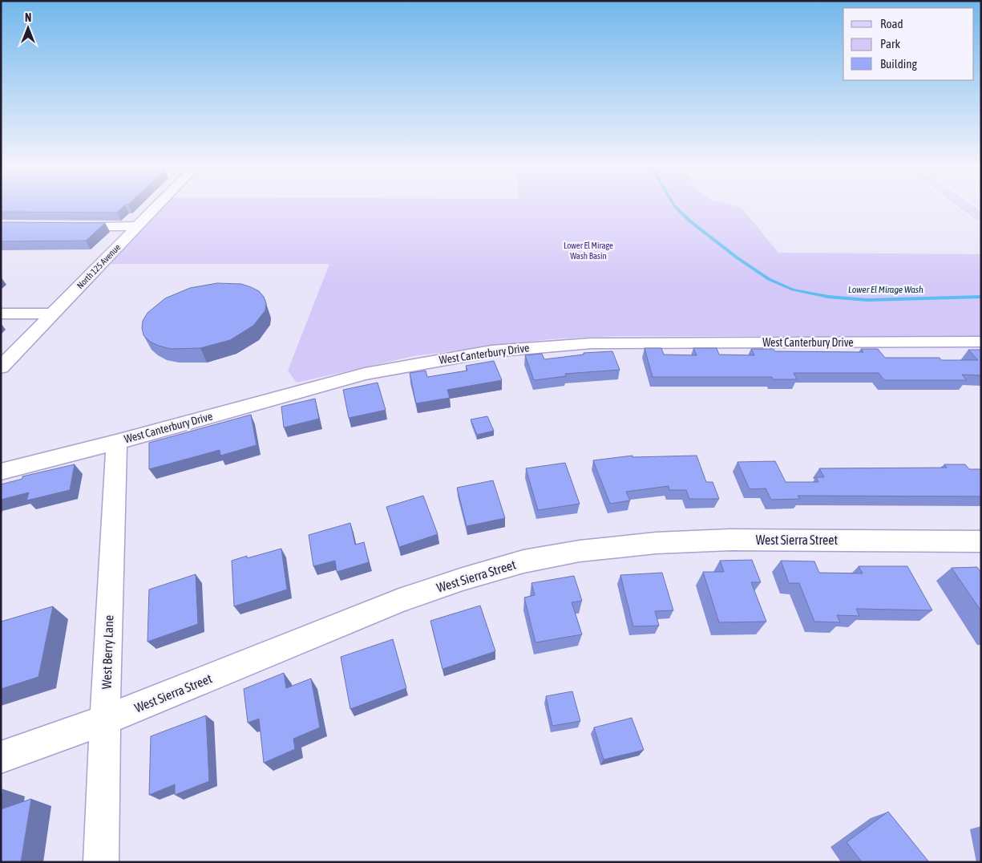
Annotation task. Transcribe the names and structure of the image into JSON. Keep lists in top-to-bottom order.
{
  "streets": {
    "street": [
      "North 125 Avenue",
      "West Canterbury Drive",
      "West Sierra Street",
      "West Berry Lane"
    ]
  },
  "crossings": [
    ["West Canterbury Drive", "West Berry Lane"],
    ["West Sierra Street", "West Berry Lane"]
  ],
  "water": ["Lower El Mirage Wash"],
  "parks": ["Lower El Mirage Wash Basin"],
  "legend": ["Road", "Park", "Building"],
  "north": "top"
}
